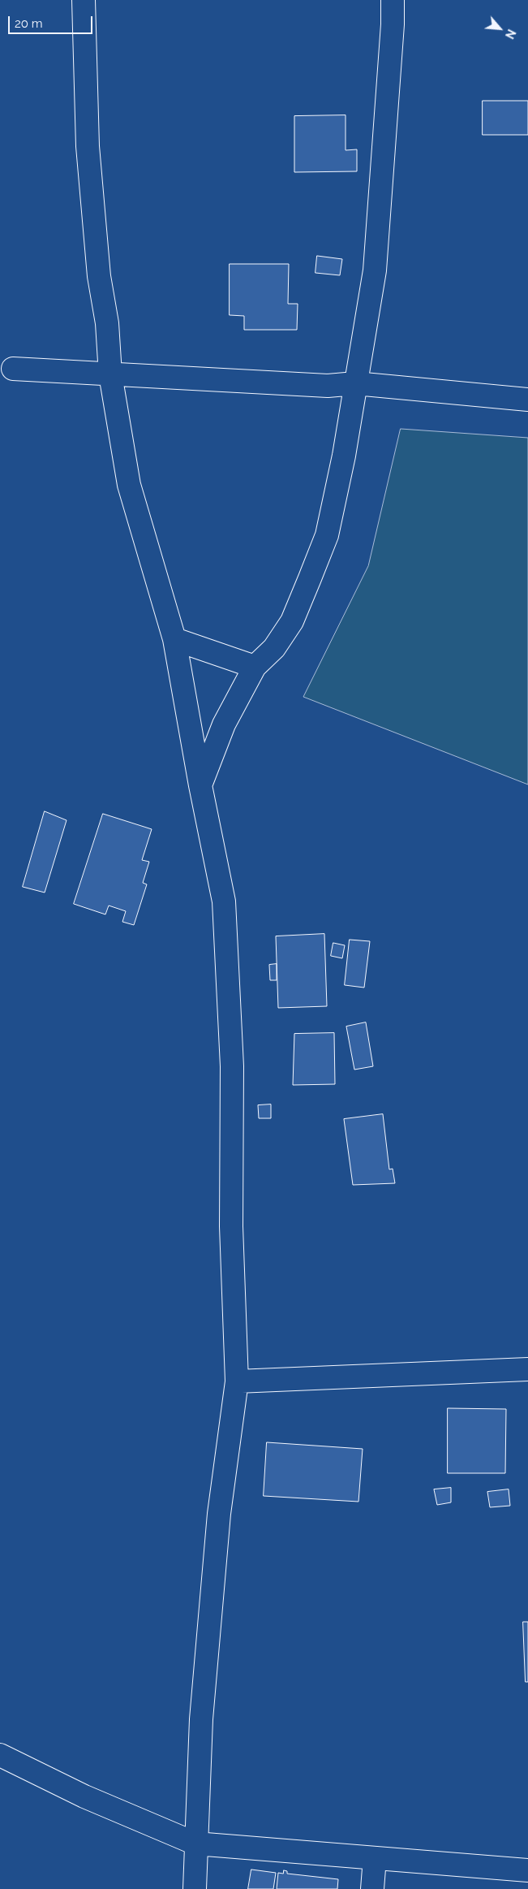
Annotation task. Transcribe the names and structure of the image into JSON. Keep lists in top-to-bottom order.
{
  "scale_bar": "20 m",
  "north": "bottom right"
}
